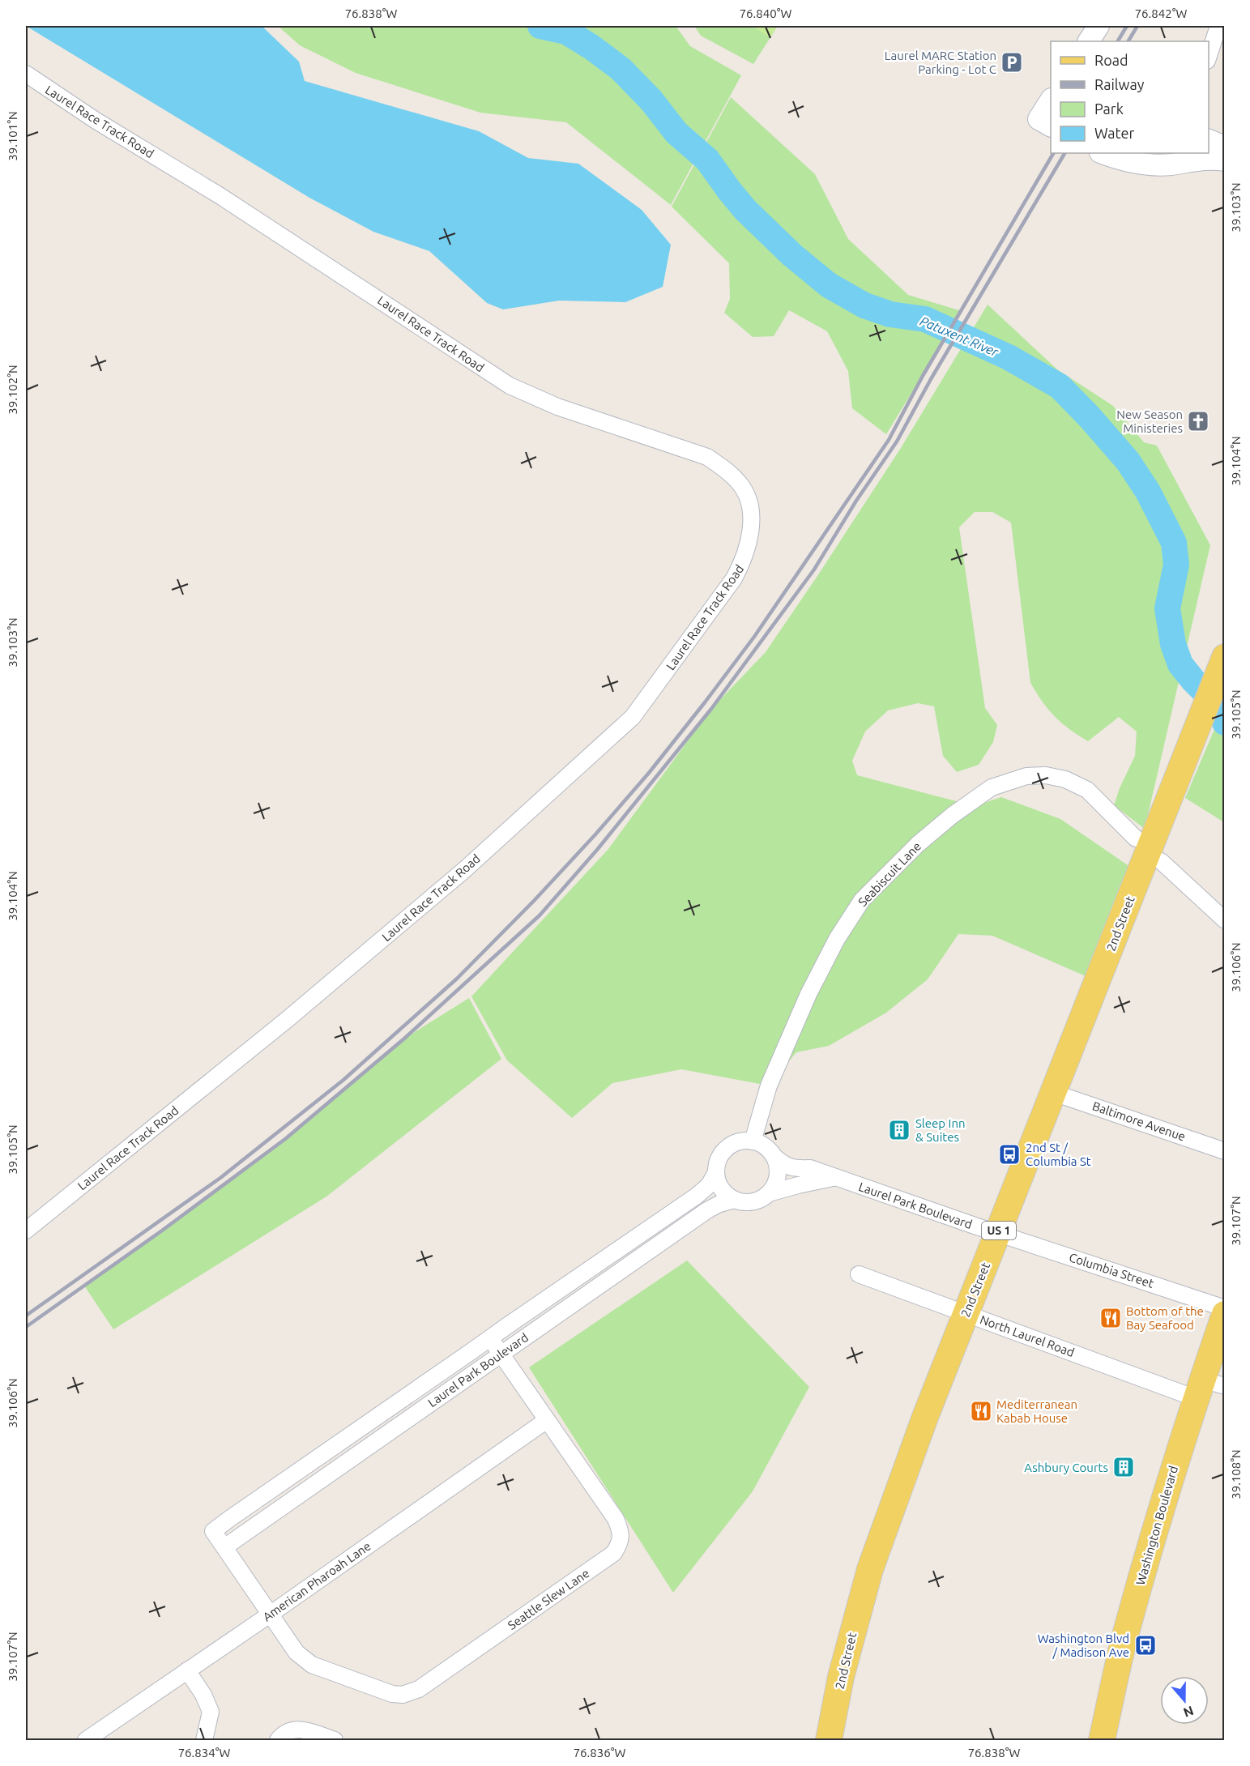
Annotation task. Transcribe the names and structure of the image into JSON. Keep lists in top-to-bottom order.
{
  "streets": {
    "main road": ["2nd Street", "US 1", "Washington Boulevard"],
    "street": [
      "Laurel Race Track Road",
      "Seabiscuit Lane",
      "Baltimore Avenue",
      "Laurel Park Boulevard",
      "Columbia Street",
      "North Laurel Road",
      "American Pharoah Lane",
      "Seattle Slew Lane"
    ]
  },
  "crossings": [
    ["Seabiscuit Lane", "Laurel Park Boulevard"],
    ["2nd Street", "Baltimore Avenue"],
    ["2nd Street", "Laurel Park Boulevard"],
    ["2nd Street", "Columbia Street"],
    ["2nd Street", "North Laurel Road"],
    ["Laurel Park Boulevard", "Columbia Street"],
    ["Laurel Park Boulevard", "Seattle Slew Lane"],
    ["North Laurel Road", "Washington Boulevard"],
    ["American Pharoah Lane", "Seattle Slew Lane"]
  ],
  "water": ["Patuxent River"],
  "places": {
    "parking": ["Laurel MARC Station Parking - Lot C"],
    "church": ["New Season Ministeries"],
    "building": ["Sleep Inn & Suites", "Ashbury Courts"],
    "bus stop": ["2nd St / Columbia St", "Washington Blvd / Madison Ave"],
    "restaurant": ["Bottom of the Bay Seafood", "Mediterranean Kabab House"]
  },
  "legend": [
    "Road",
    "Railway",
    "Park",
    "Water"
  ],
  "north": "bottom",
  "coordinates": [
    "76.838°W",
    "76.840°W",
    "76.842°W",
    "39.101°N",
    "39.103°N",
    "39.102°N",
    "39.104°N",
    "39.105°N",
    "39.106°N",
    "39.107°N",
    "39.108°N",
    "76.834°W",
    "76.836°W"
  ]
}
